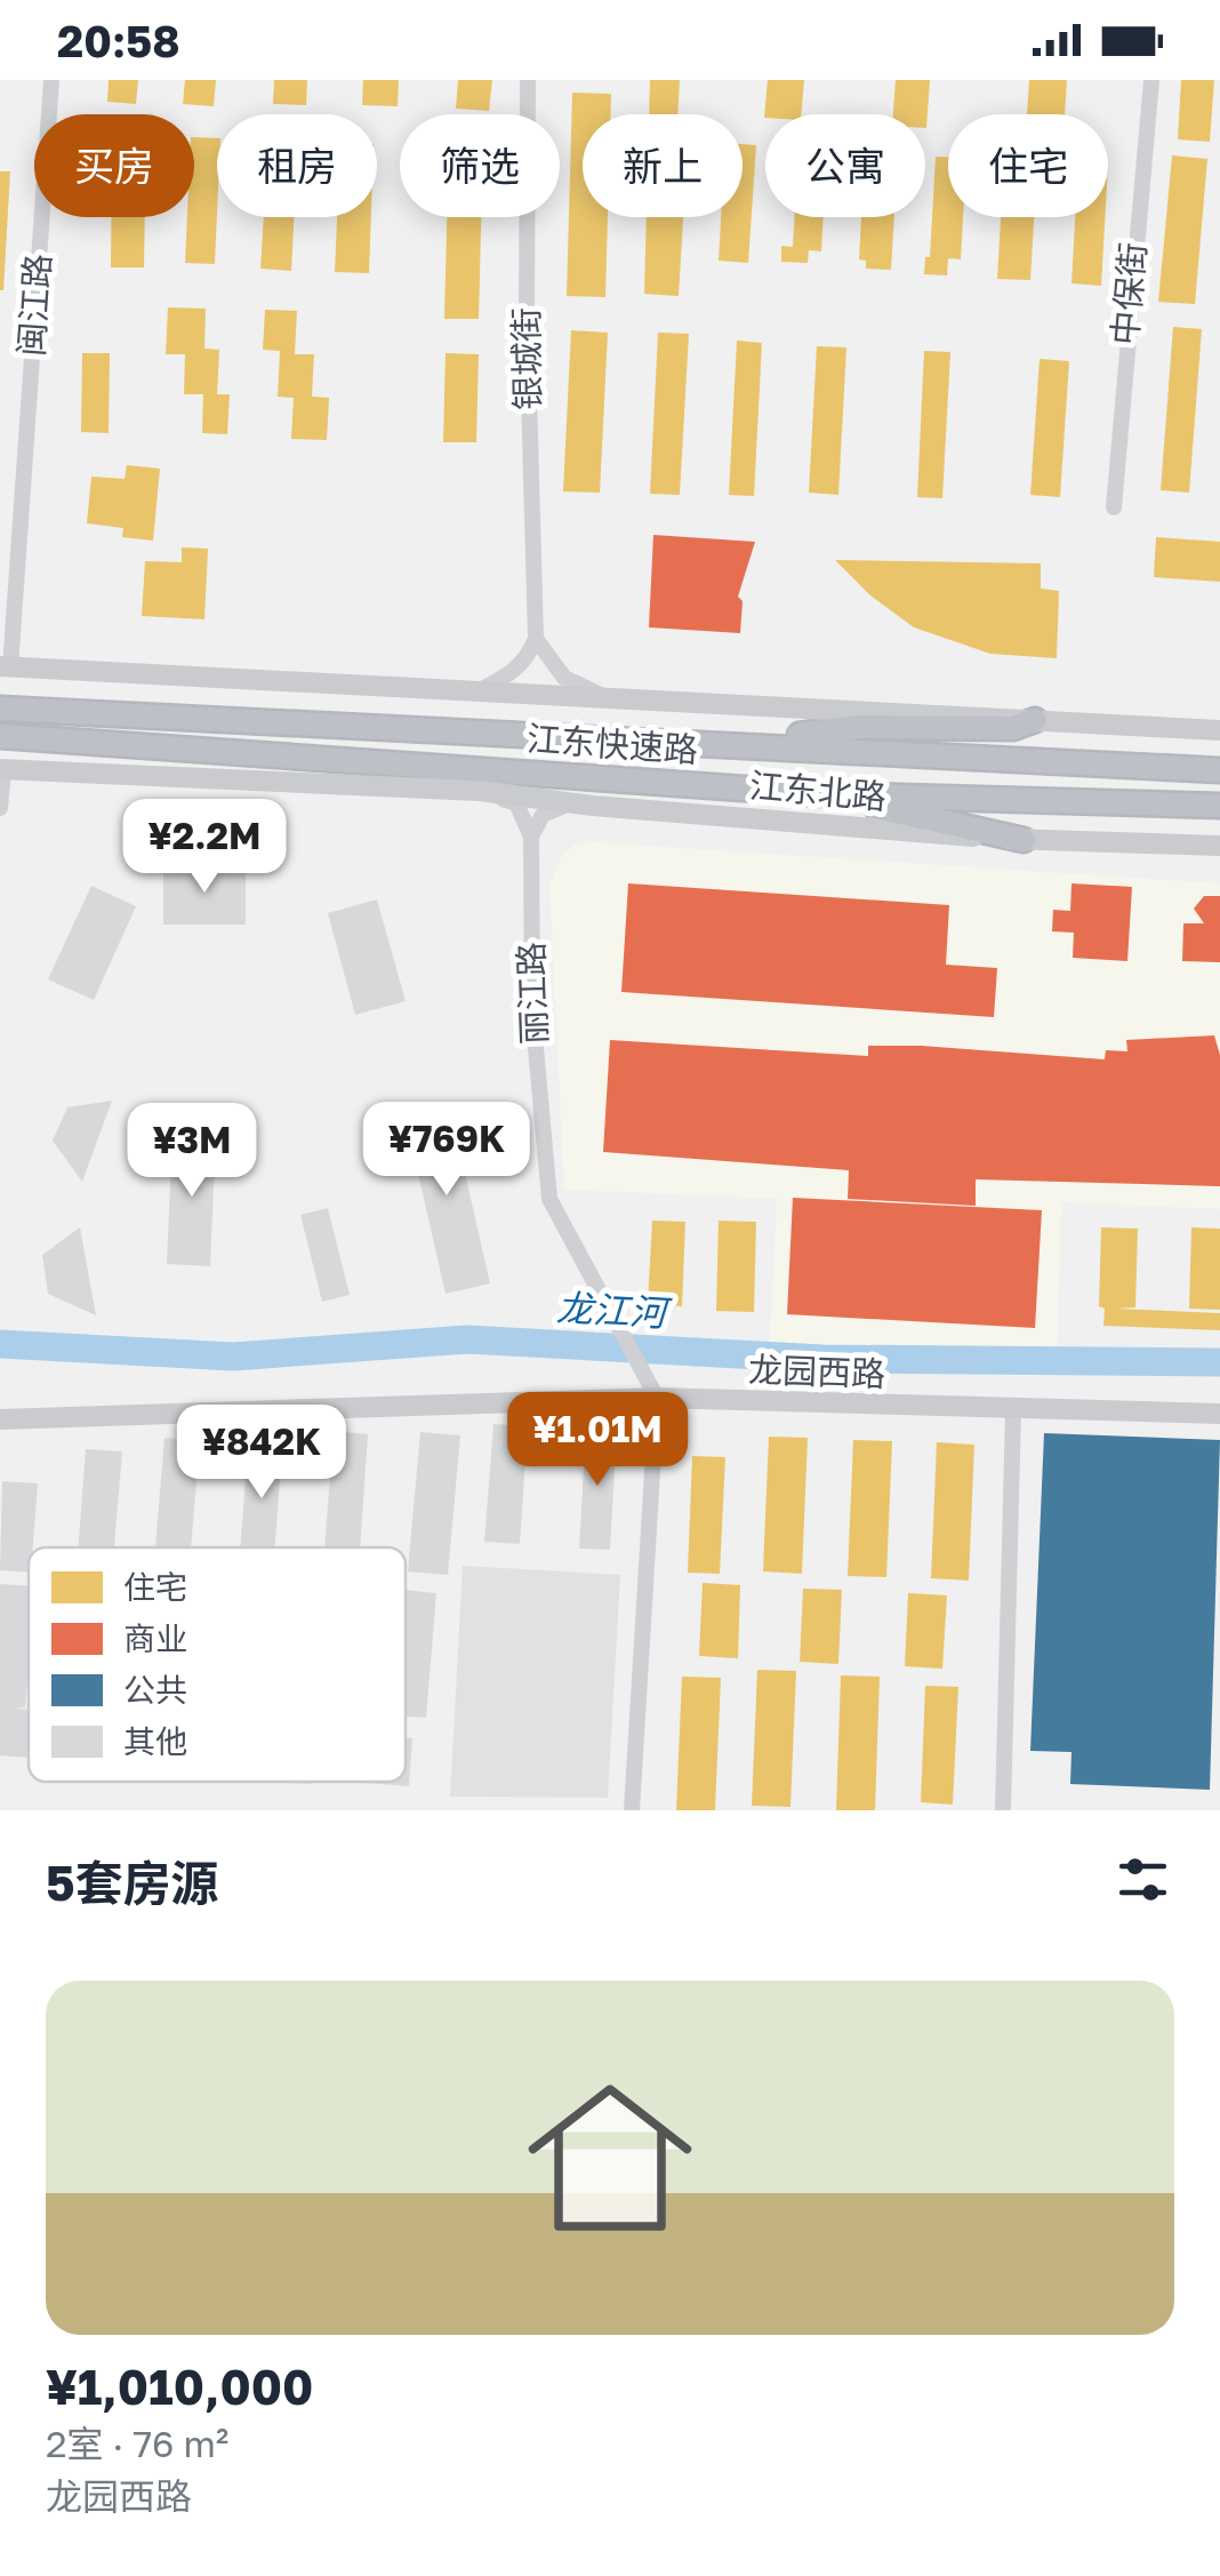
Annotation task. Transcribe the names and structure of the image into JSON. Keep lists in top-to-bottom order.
{
  "streets": {
    "highway": ["江东快速路"],
    "main road": ["江东北路", "龙园西路"],
    "street": [
      "中保街",
      "闽江路",
      "银城街",
      "丽江路"
    ]
  },
  "crossings": [
    ["丽江路", "龙园西路"]
  ],
  "water": ["龙江河"],
  "legend": [
    "住宅",
    "商业",
    "公共",
    "其他"
  ],
  "page": {
    "status": "20:58",
    "chip": [
      "买房",
      "租房",
      "筛选",
      "新上",
      "公寓",
      "住宅"
    ],
    "price": [
      "¥2.2M",
      "¥769K",
      "¥3M",
      "¥1.01M",
      "¥842K"
    ],
    "heading": "5套房源",
    "list": [
      {
        "name": "¥1,010,000",
        "note": "2室 · 76 m² · 龙园西路"
      }
    ]
  }
}
